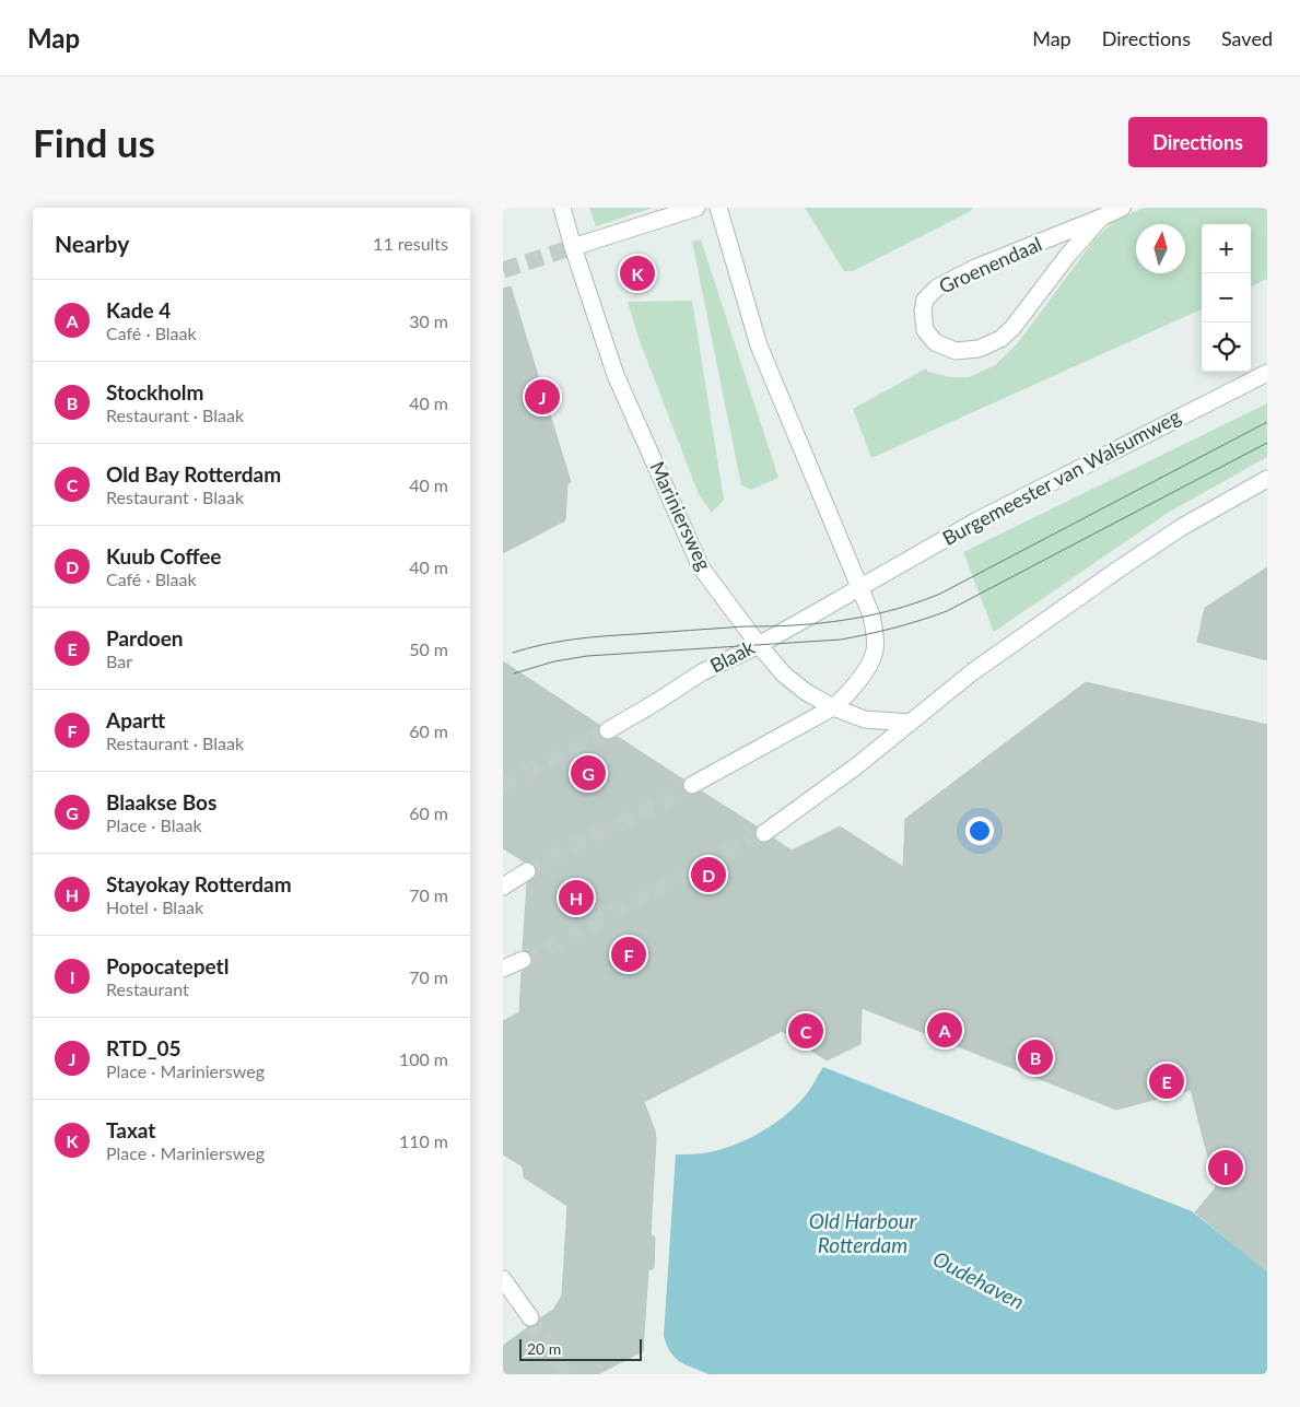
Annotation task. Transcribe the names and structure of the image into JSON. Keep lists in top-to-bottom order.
{
  "streets": {
    "main road": [
      "Groenendaal",
      "Burgemeester van Walsumweg",
      "Mariniersweg",
      "Blaak"
    ]
  },
  "crossings": [
    ["Burgemeester van Walsumweg", "Blaak"],
    ["Mariniersweg", "Blaak"]
  ],
  "water": ["Old Harbour Rotterdam", "Oudehaven"],
  "scale_bar": "20 m",
  "north": "top",
  "page": {
    "header": "Map",
    "nav": ["Map", "Directions", "Saved"],
    "buttons": "Directions",
    "title": "Find us",
    "heading": ["Nearby", "11 results"],
    "map_buttons": ["+", "−"],
    "pins": [
      "K",
      "J",
      "G",
      "D",
      "H",
      "F",
      "A",
      "C",
      "B",
      "E",
      "I"
    ],
    "list": [
      {
        "mark": "A",
        "name": "Kade 4",
        "note": "Café · Blaak",
        "value": "30 m"
      },
      {
        "mark": "B",
        "name": "Stockholm",
        "note": "Restaurant · Blaak",
        "value": "40 m"
      },
      {
        "mark": "C",
        "name": "Old Bay Rotterdam",
        "note": "Restaurant · Blaak",
        "value": "40 m"
      },
      {
        "mark": "D",
        "name": "Kuub Coffee",
        "note": "Café · Blaak",
        "value": "40 m"
      },
      {
        "mark": "E",
        "name": "Pardoen",
        "note": "Bar",
        "value": "50 m"
      },
      {
        "mark": "F",
        "name": "Apartt",
        "note": "Restaurant · Blaak",
        "value": "60 m"
      },
      {
        "mark": "G",
        "name": "Blaakse Bos",
        "note": "Place · Blaak",
        "value": "60 m"
      },
      {
        "mark": "H",
        "name": "Stayokay Rotterdam",
        "note": "Hotel · Blaak",
        "value": "70 m"
      },
      {
        "mark": "I",
        "name": "Popocatepetl",
        "note": "Restaurant",
        "value": "70 m"
      },
      {
        "mark": "J",
        "name": "RTD_05",
        "note": "Place · Mariniersweg",
        "value": "100 m"
      },
      {
        "mark": "K",
        "name": "Taxat",
        "note": "Place · Mariniersweg",
        "value": "110 m"
      }
    ],
    "scale": "20 m"
  }
}
